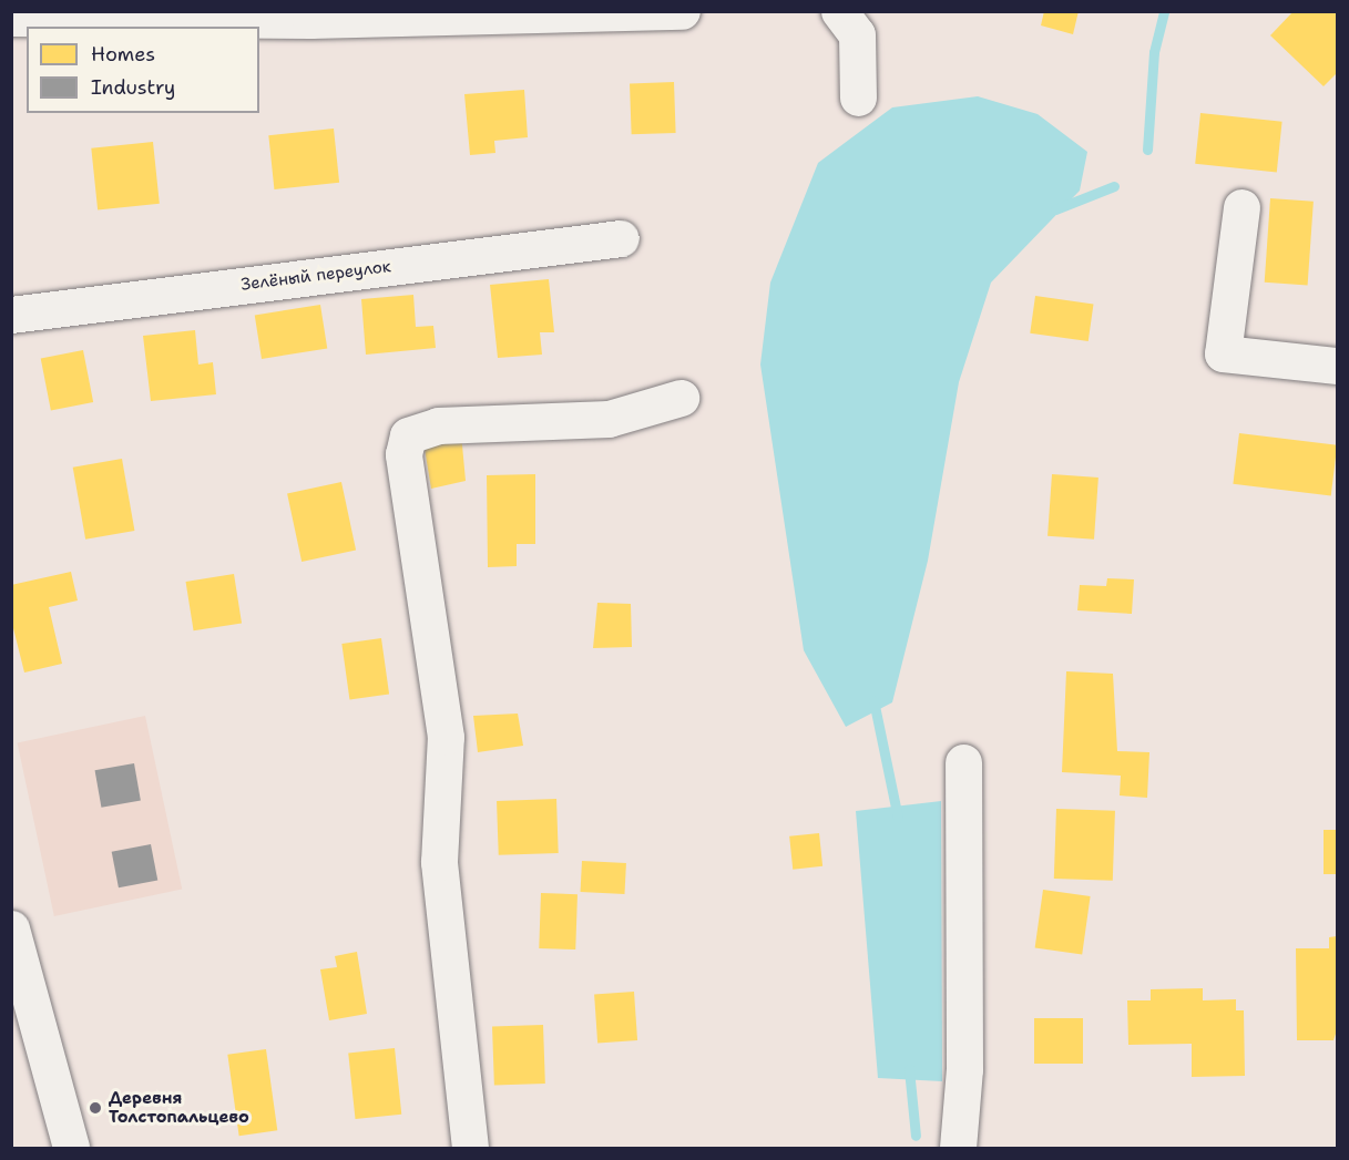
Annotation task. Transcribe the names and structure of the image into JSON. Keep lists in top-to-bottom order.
{
  "streets": {
    "street": ["Зелёный переулок"]
  },
  "places": ["Деревня Толстопальцево"],
  "legend": ["Homes", "Industry"]
}
